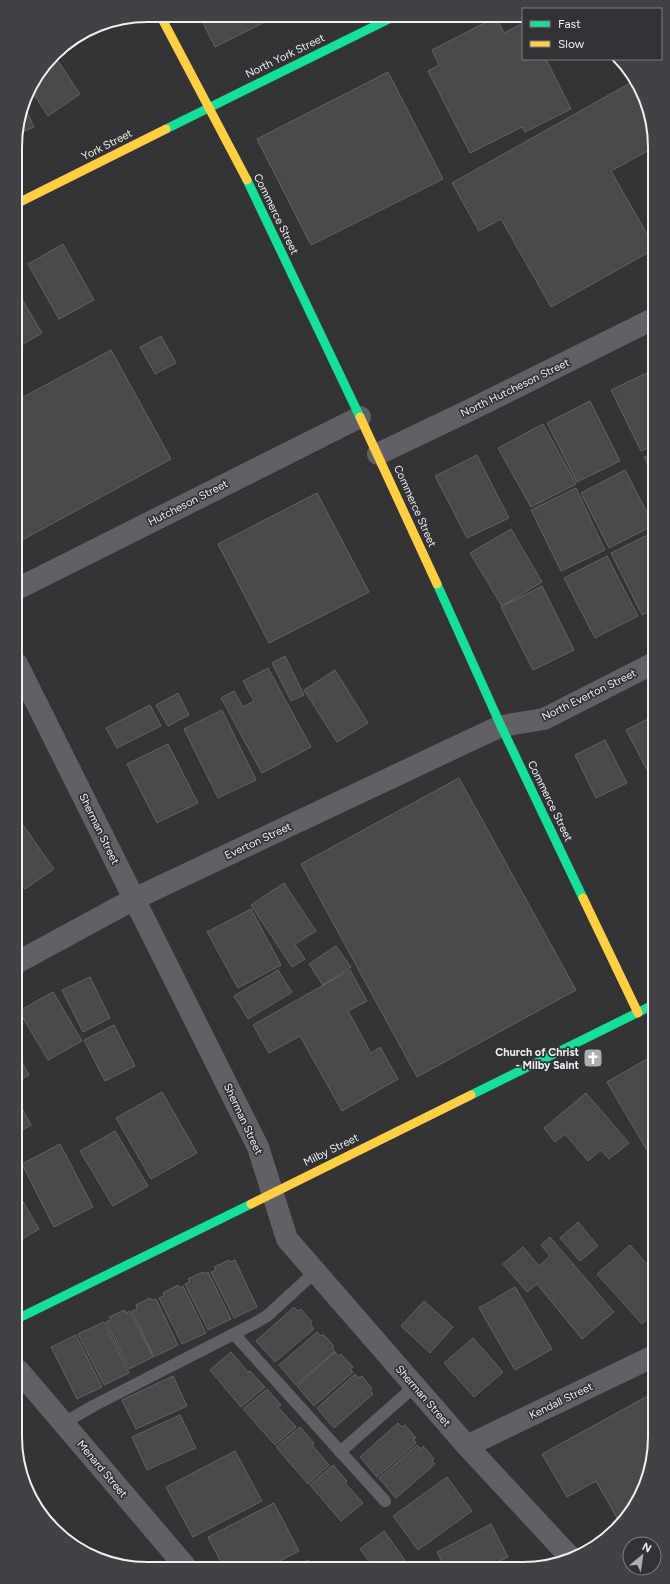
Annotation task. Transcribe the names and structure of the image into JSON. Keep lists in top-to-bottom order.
{
  "streets": {
    "street": [
      "North York Street",
      "York Street",
      "Commerce Street",
      "North Hutcheson Street",
      "Hutcheson Street",
      "North Everton Street",
      "Sherman Street",
      "Everton Street",
      "Milby Street",
      "Kendall Street",
      "Menard Street"
    ]
  },
  "crossings": [
    ["North York Street", "York Street"],
    ["North York Street", "Commerce Street"],
    ["York Street", "Commerce Street"],
    ["Commerce Street", "North Hutcheson Street"],
    ["Commerce Street", "Hutcheson Street"],
    ["Commerce Street", "North Everton Street"],
    ["Commerce Street", "Everton Street"],
    ["Commerce Street", "Milby Street"],
    ["North Everton Street", "Everton Street"],
    ["Sherman Street", "Everton Street"],
    ["Sherman Street", "Milby Street"],
    ["Sherman Street", "Kendall Street"]
  ],
  "places": {
    "church": ["Church of Christ - Milby Saint"]
  },
  "legend": ["Fast", "Slow"],
  "north": "top right"
}
